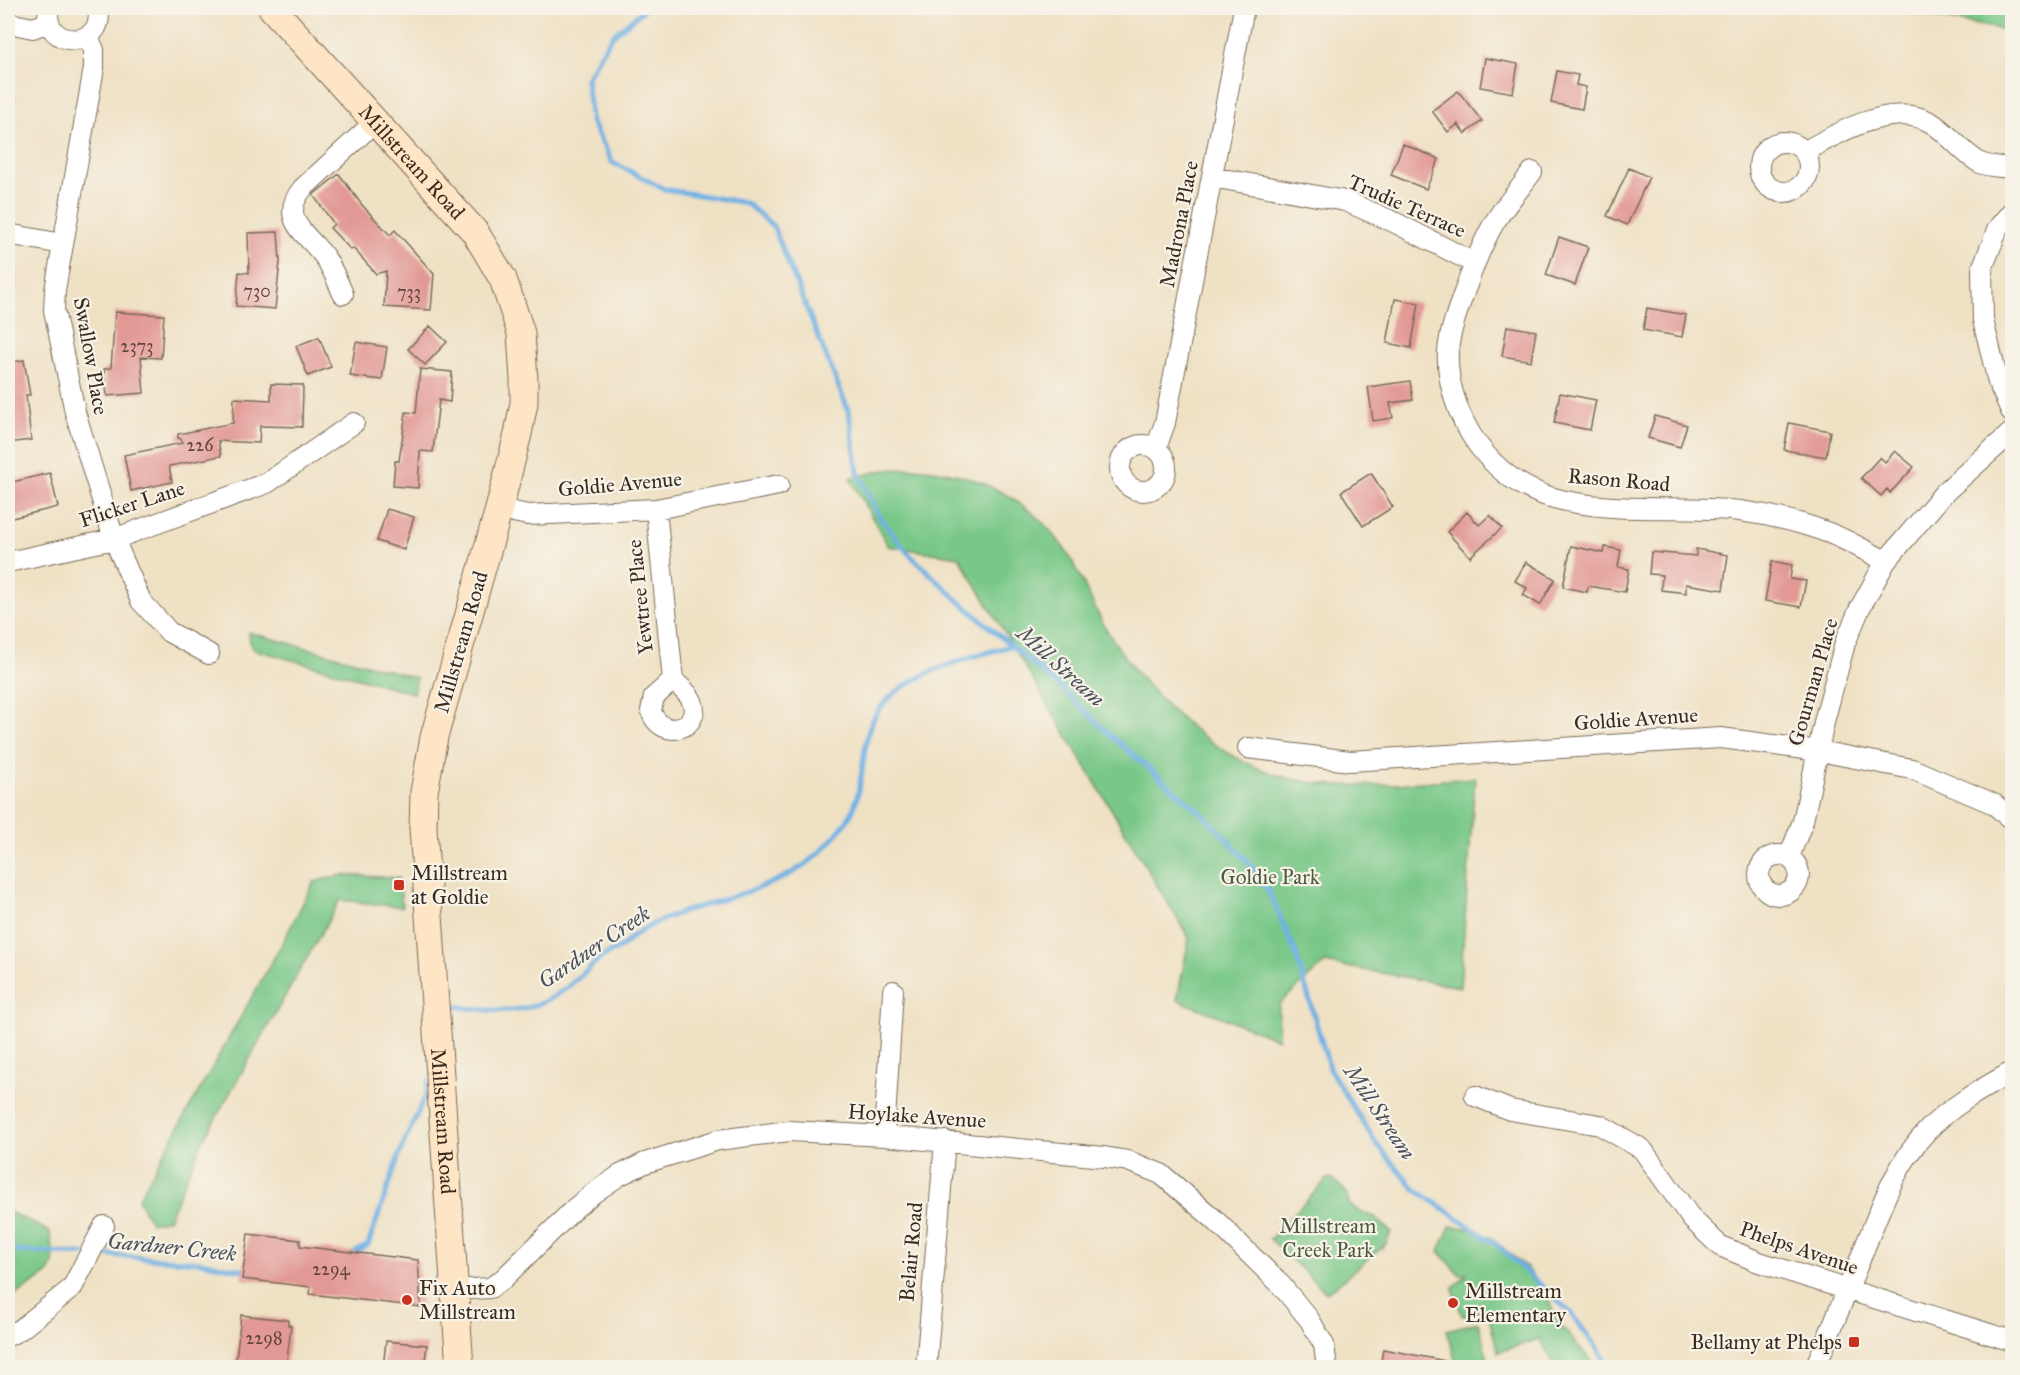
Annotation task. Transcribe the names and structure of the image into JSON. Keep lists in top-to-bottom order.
{
  "streets": {
    "main road": ["Millstream Road"],
    "street": [
      "Trudie Terrace",
      "Madrona Place",
      "Swallow Place",
      "Rason Road",
      "Goldie Avenue",
      "Flicker Lane",
      "Yewtree Place",
      "Gourman Place",
      "Hoylake Avenue",
      "Phelps Avenue",
      "Belair Road"
    ]
  },
  "crossings": [
    ["Millstream Road", "Goldie Avenue"],
    ["Millstream Road", "Hoylake Avenue"],
    ["Trudie Terrace", "Madrona Place"],
    ["Trudie Terrace", "Rason Road"],
    ["Swallow Place", "Flicker Lane"],
    ["Rason Road", "Gourman Place"],
    ["Goldie Avenue", "Yewtree Place"],
    ["Goldie Avenue", "Gourman Place"],
    ["Hoylake Avenue", "Belair Road"]
  ],
  "water": ["Mill Stream", "Gardner Creek"],
  "parks": ["Goldie Park", "Millstream Creek Park"],
  "places": {
    "transit": ["Millstream at Goldie", "Bellamy at Phelps"],
    "other": ["Fix Auto Millstream", "Millstream Elementary"]
  },
  "house_numbers": [
    "730",
    "733",
    "2373",
    "226",
    "2294",
    "2298"
  ]
}
